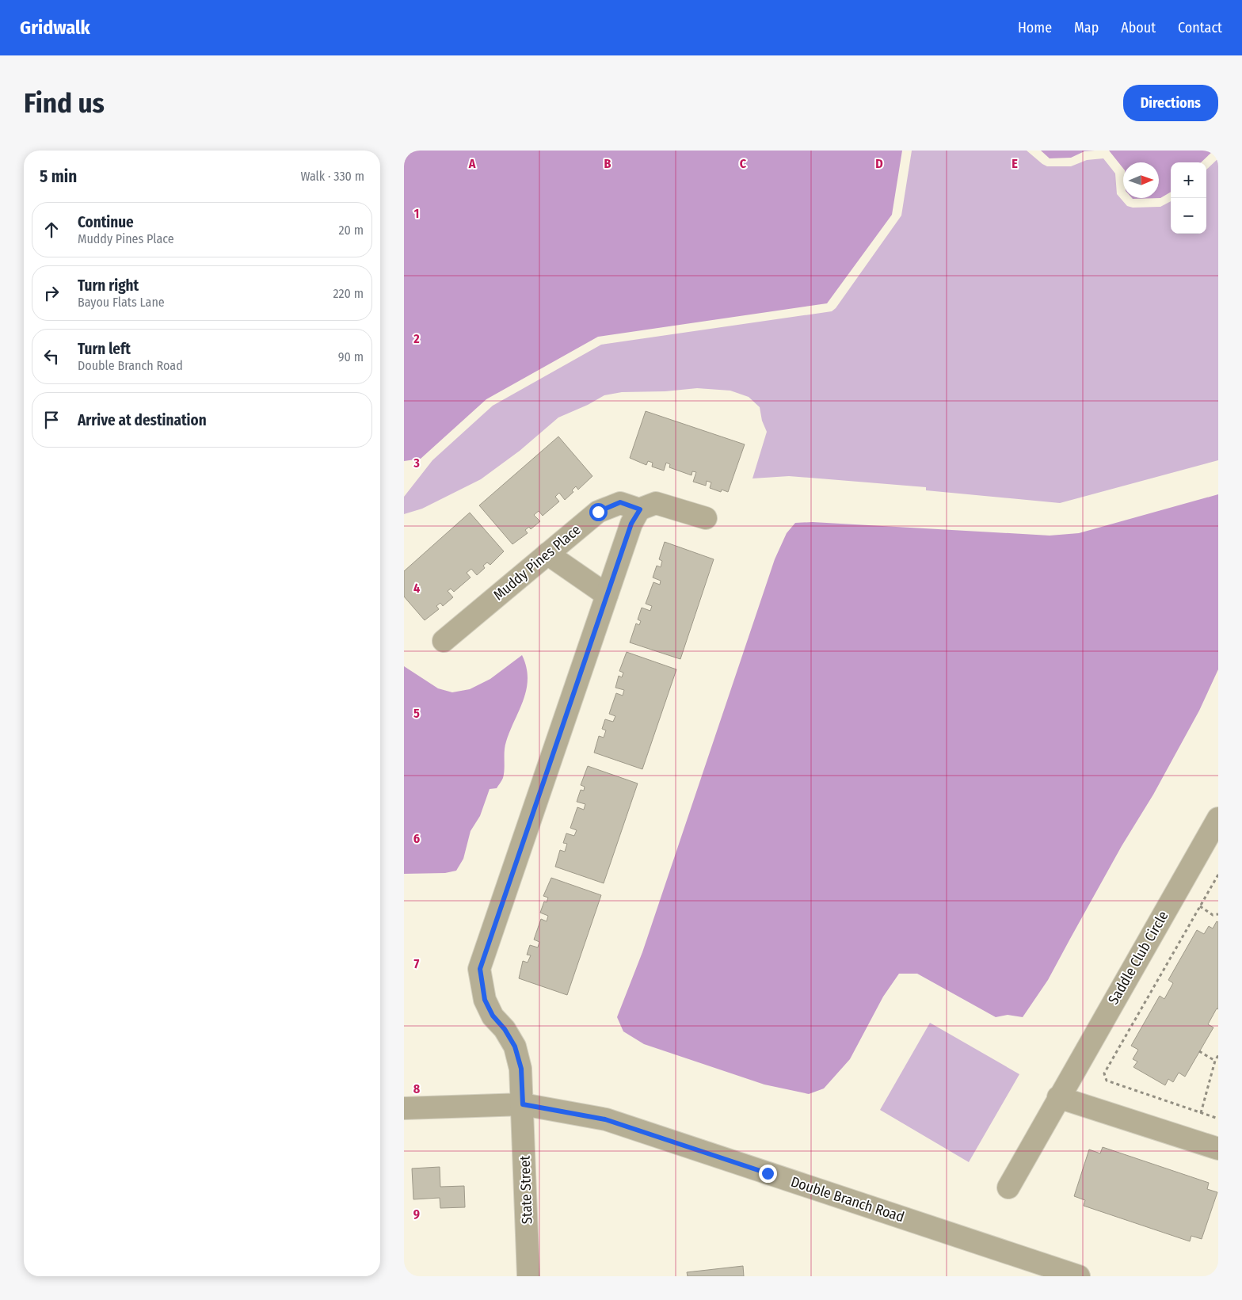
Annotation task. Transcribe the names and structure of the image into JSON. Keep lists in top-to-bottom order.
{
  "streets": {
    "street": [
      "Muddy Pines Place",
      "Saddle Club Circle",
      "State Street",
      "Double Branch Road"
    ]
  },
  "crossings": [
    ["Muddy Pines Place", "State Street"],
    ["State Street", "Double Branch Road"]
  ],
  "north": "right",
  "page": {
    "header": "Gridwalk",
    "nav": [
      "Home",
      "Map",
      "About",
      "Contact"
    ],
    "buttons": "Directions",
    "title": "Find us",
    "heading": ["5 min", "Walk · 330 m"],
    "map_buttons": ["+", "−"],
    "list": [
      ["Continue", "Muddy Pines Place", "20 m"],
      ["Turn right", "Bayou Flats Lane", "220 m"],
      ["Turn left", "Double Branch Road", "90 m"],
      "Arrive at destination"
    ]
  },
  "grid": {
    "columns": [
      "A",
      "B",
      "C",
      "D",
      "E"
    ],
    "rows": [
      "1",
      "2",
      "3",
      "4",
      "5",
      "6",
      "7",
      "8",
      "9"
    ]
  }
}
